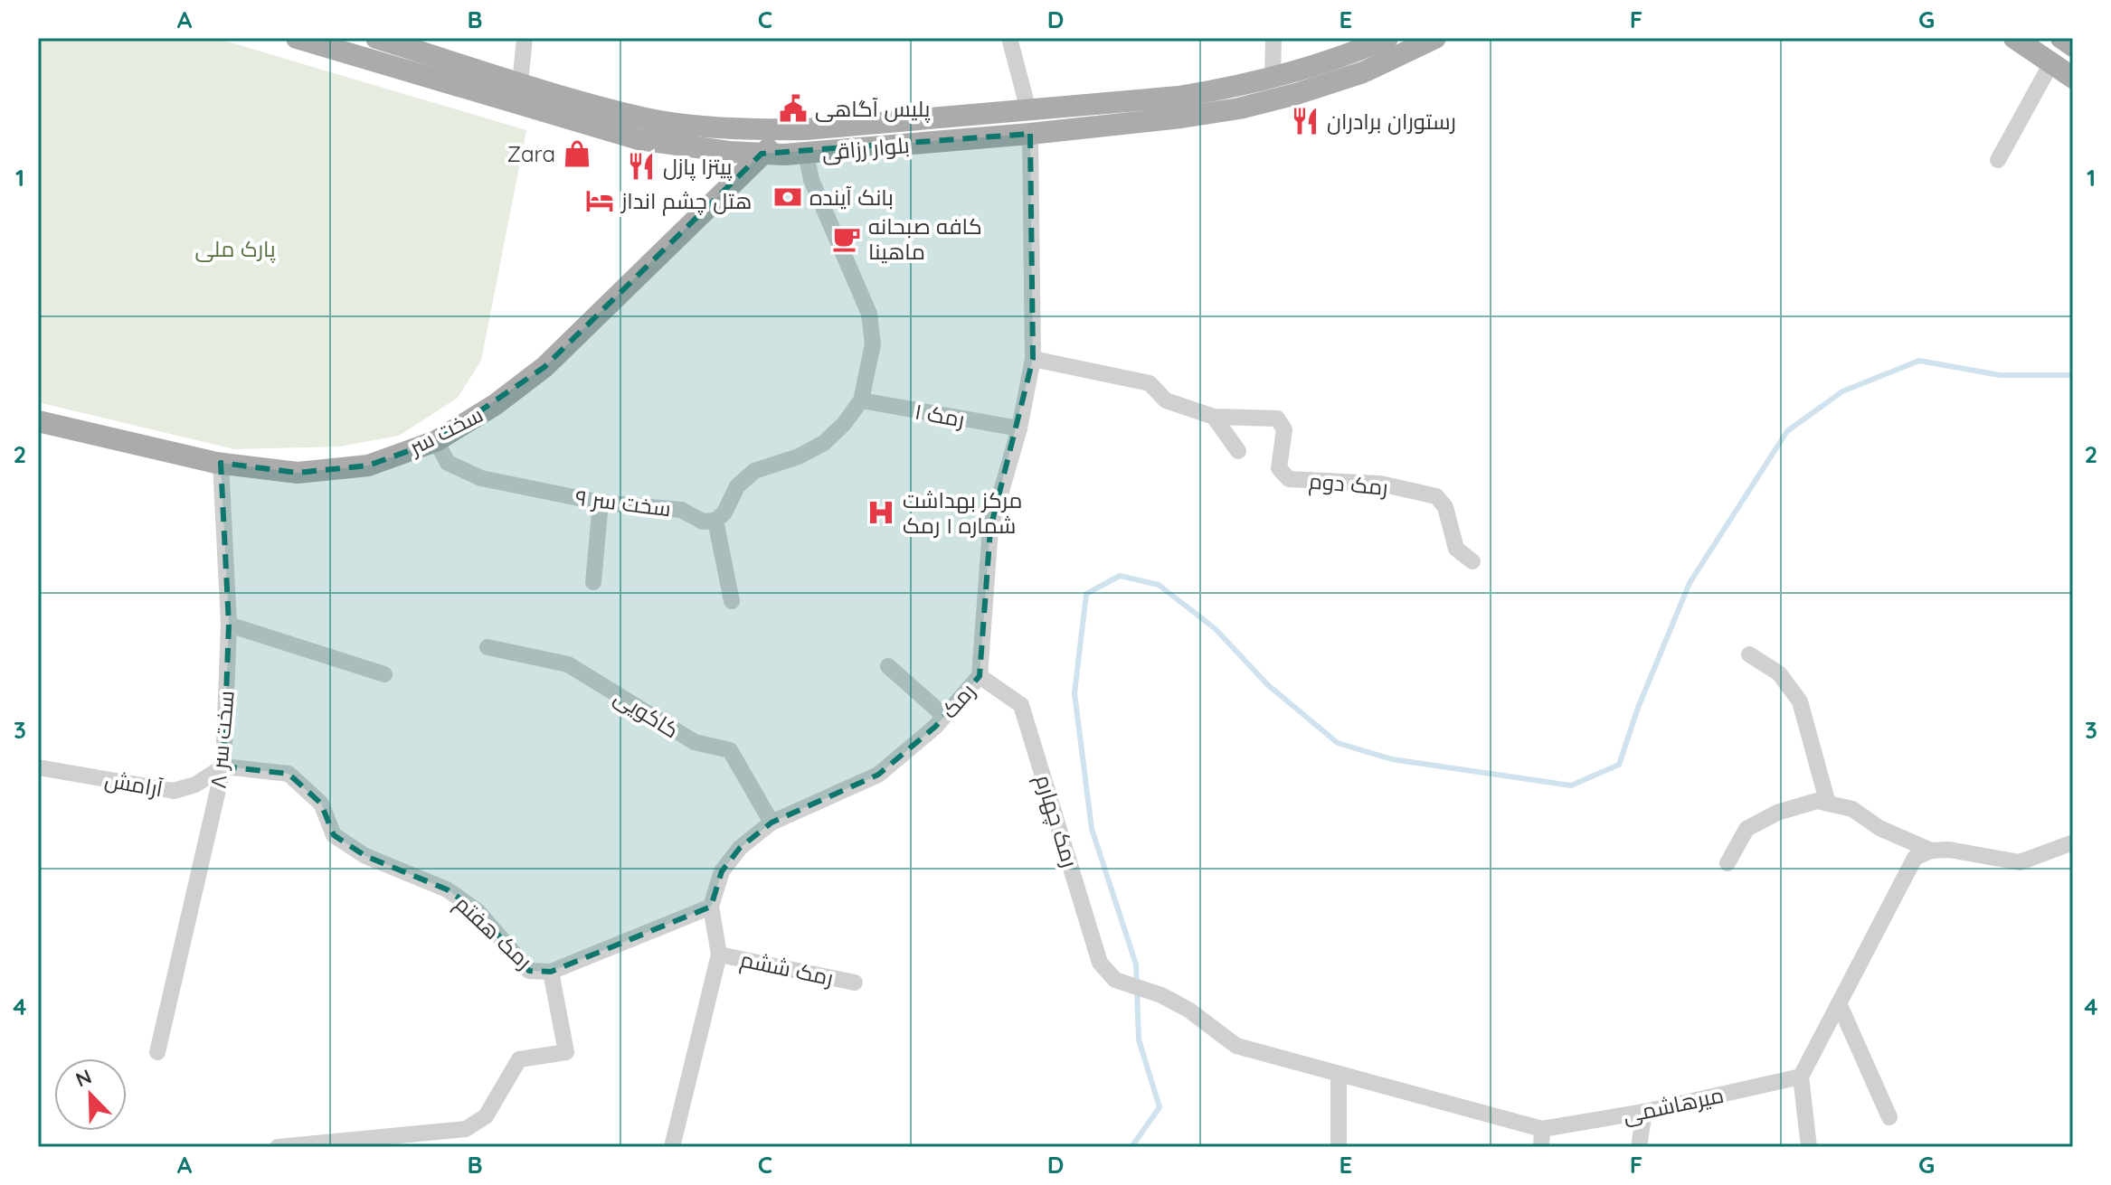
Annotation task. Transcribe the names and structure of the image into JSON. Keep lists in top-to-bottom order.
{
  "streets": {
    "main road": ["بلوار رزاقی", "سخت سر"],
    "street": [
      "رمک ۱",
      "رمک دوم",
      "سخت سر ۹",
      "رمک",
      "کاکویی",
      "سخت سر ۸",
      "آرامش",
      "رمک چهارم",
      "رمک هفتم",
      "رمک ششم",
      "میرهاشمی"
    ]
  },
  "crossings": [
    ["بلوار رزاقی", "سخت سر"],
    ["بلوار رزاقی", "رمک"],
    ["رمک ۱", "رمک"],
    ["سخت سر", "سخت سر ۹"],
    ["سخت سر", "سخت سر ۸"],
    ["رمک دوم", "رمک"],
    ["رمک", "کاکویی"],
    ["رمک", "رمک چهارم"],
    ["رمک", "رمک هفتم"],
    ["رمک", "رمک ششم"],
    ["سخت سر ۸", "آرامش"],
    ["سخت سر ۸", "رمک هفتم"],
    ["آرامش", "رمک هفتم"],
    ["رمک چهارم", "میرهاشمی"]
  ],
  "parks": ["پارک ملی"],
  "places": {
    "public building": ["پلیس آگاهی"],
    "restaurant": ["رستوران برادران", "پیتزا پازل"],
    "shop": ["Zara"],
    "bank": ["بانک آینده"],
    "hotel": ["هتل چشم انداز"],
    "cafe": ["کافه صبحانه ماهینا"],
    "hospital": ["مرکز بهداشت شماره ۱ رمک"]
  },
  "north": "top left",
  "grid": {
    "columns": [
      "A",
      "B",
      "C",
      "D",
      "E",
      "F",
      "G"
    ],
    "rows": [
      "1",
      "2",
      "3",
      "4"
    ]
  }
}
